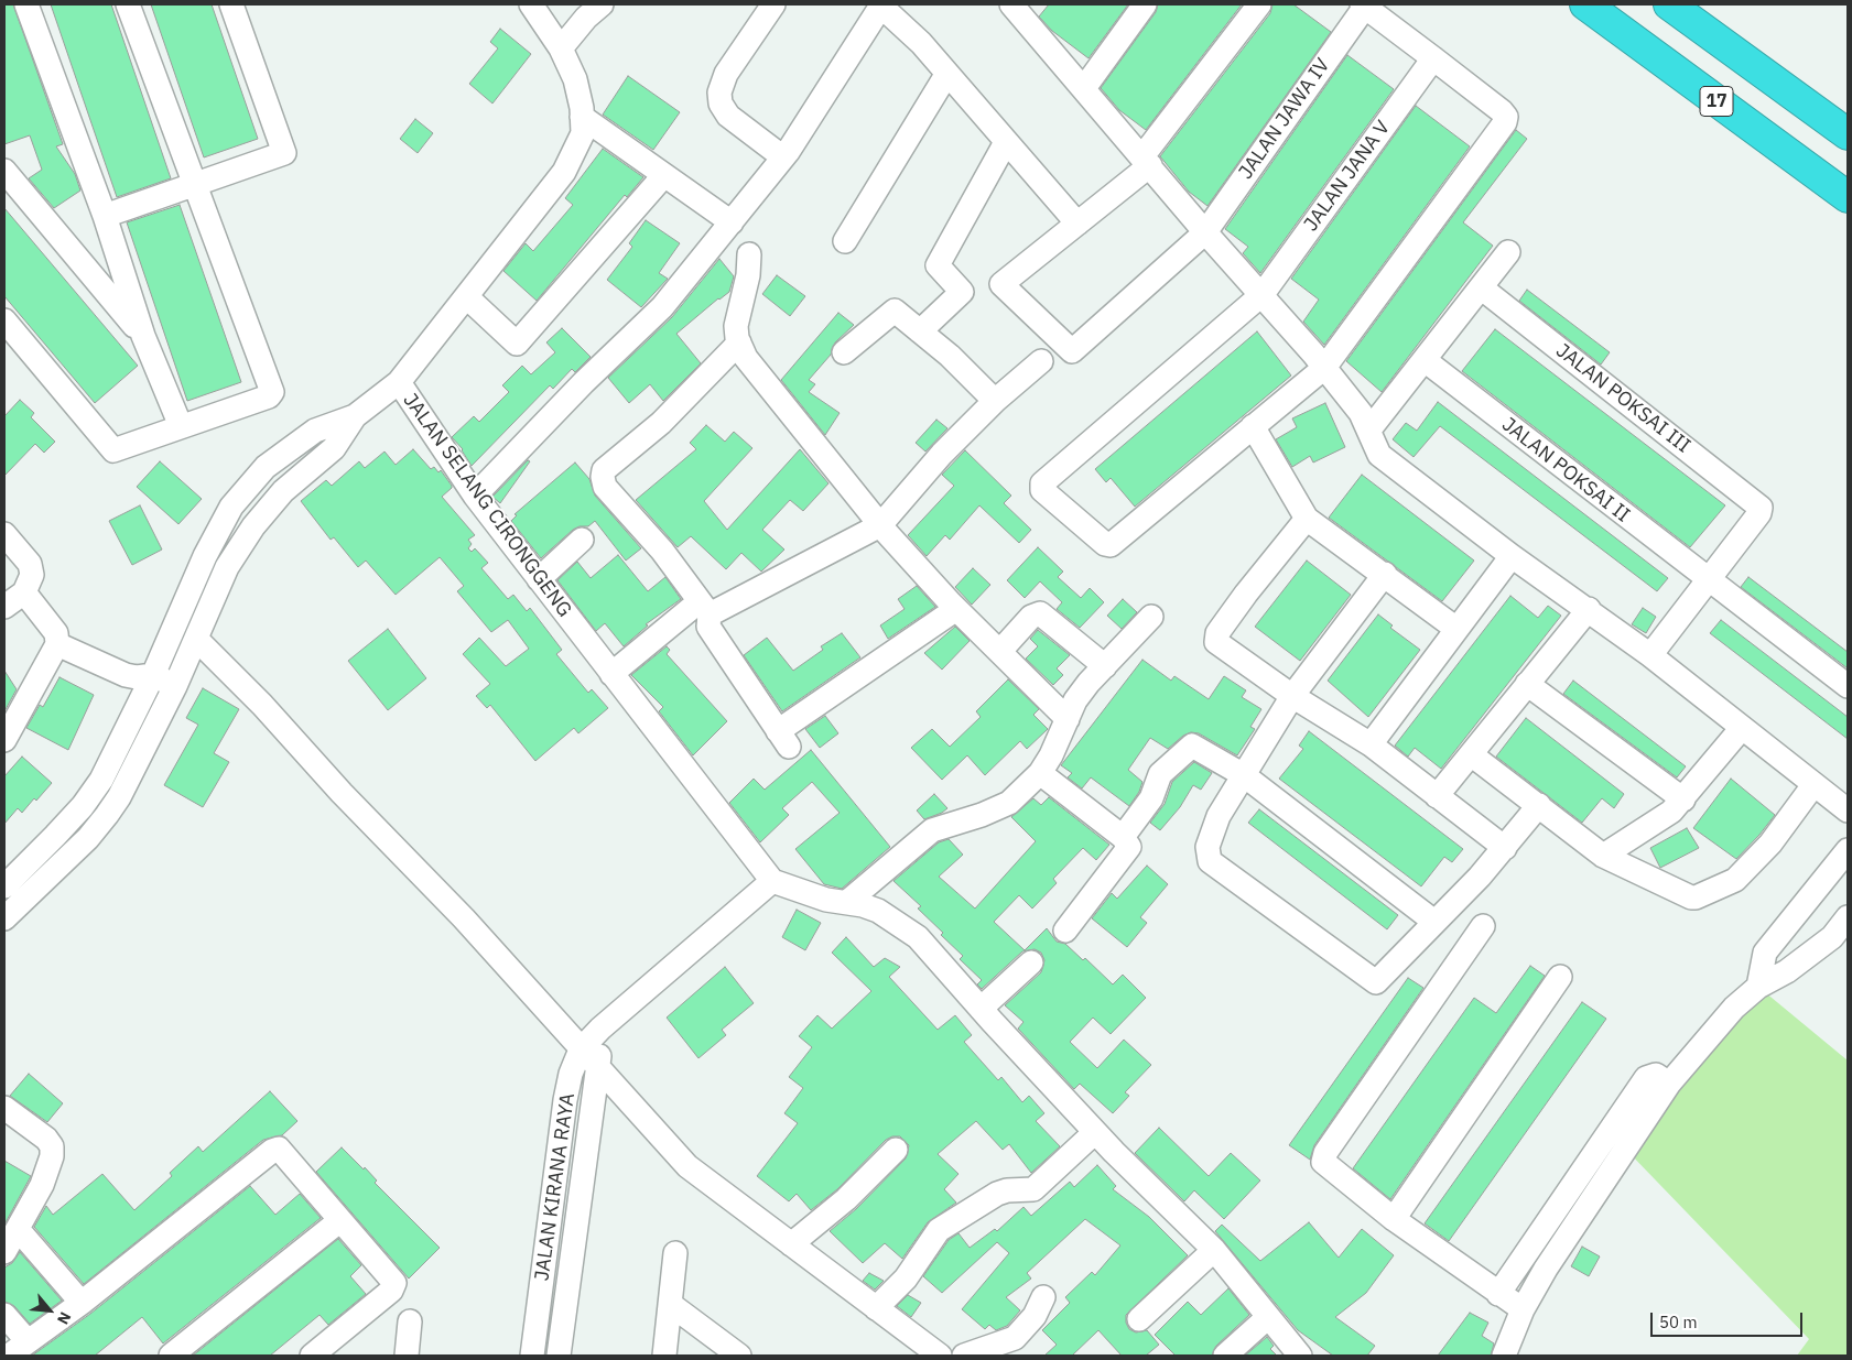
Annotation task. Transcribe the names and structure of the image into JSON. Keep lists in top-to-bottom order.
{
  "streets": {
    "highway": ["17"],
    "street": [
      "JALAN JAWA IV",
      "JALAN JANA V",
      "JALAN POKSAI III",
      "JALAN POKSAI II",
      "JALAN SELANG CIRONGGENG",
      "JALAN KIRANA RAYA"
    ]
  },
  "crossings": [
    ["JALAN POKSAI III", "JALAN POKSAI II"],
    ["JALAN SELANG CIRONGGENG", "JALAN KIRANA RAYA"]
  ],
  "scale_bar": "50 m",
  "north": "bottom right"
}
